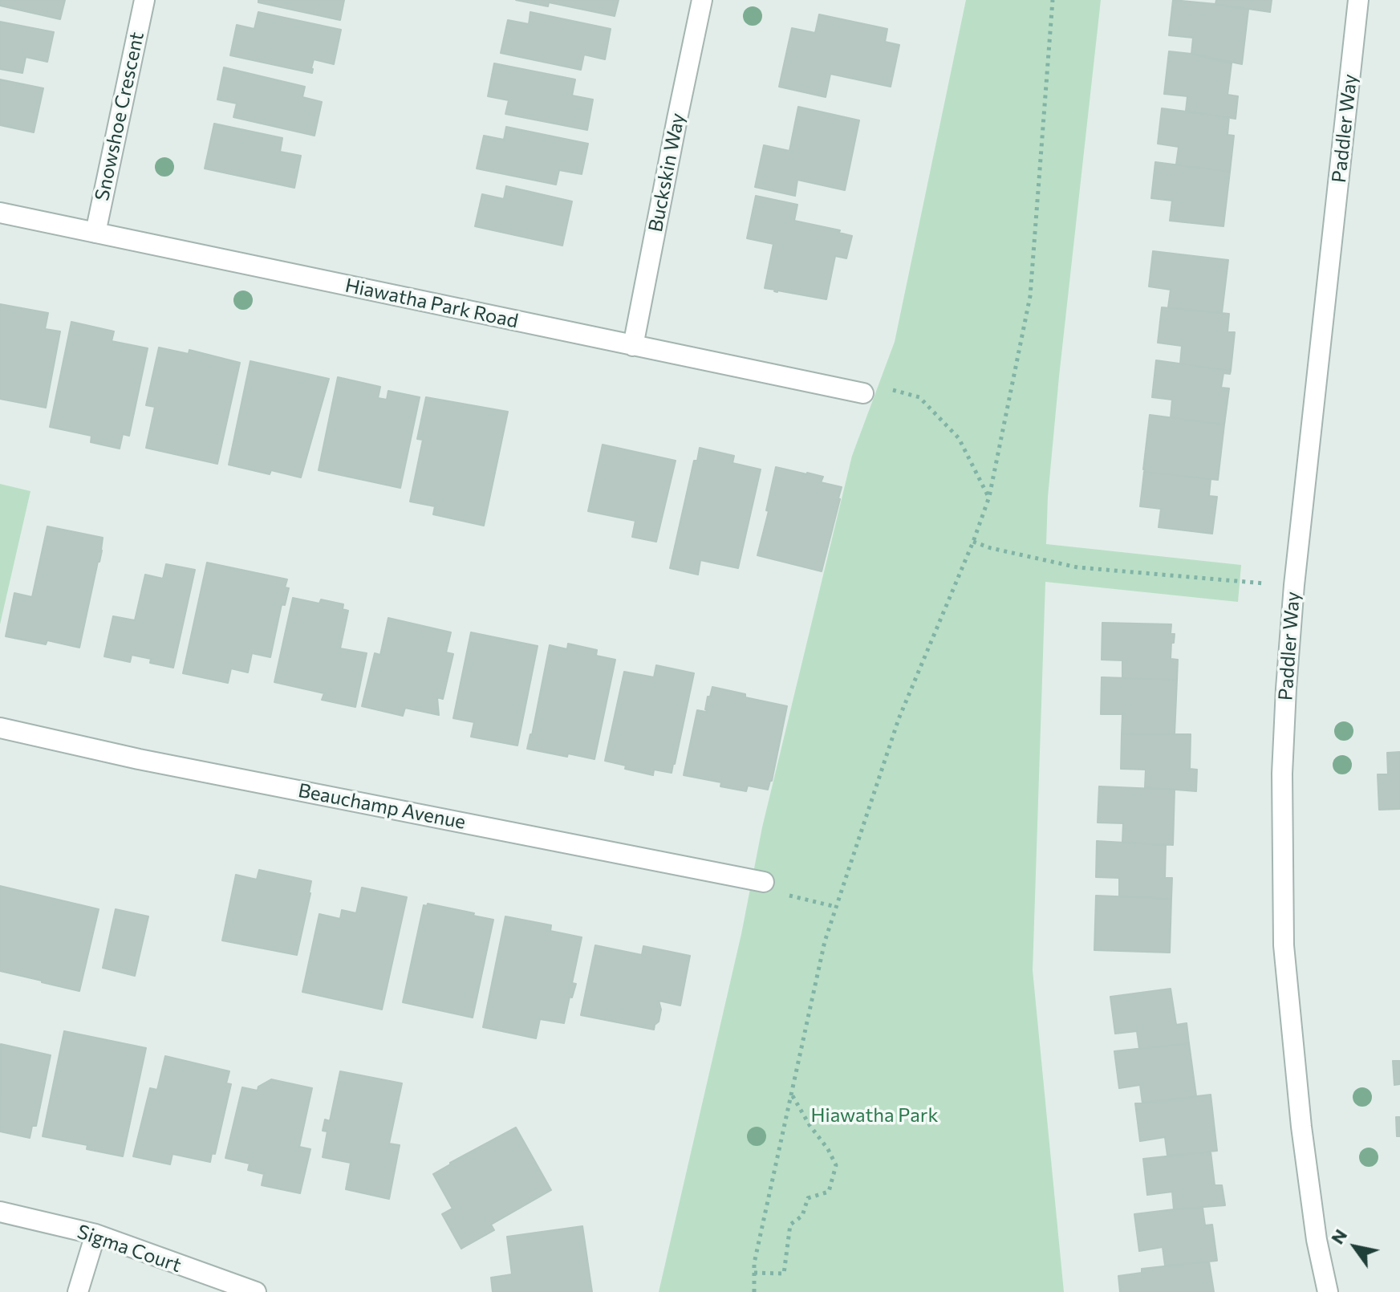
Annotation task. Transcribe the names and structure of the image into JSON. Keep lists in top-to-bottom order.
{
  "streets": {
    "street": [
      "Snowshoe Crescent",
      "Paddler Way",
      "Buckskin Way",
      "Hiawatha Park Road",
      "Beauchamp Avenue",
      "Sigma Court"
    ]
  },
  "crossings": [
    ["Snowshoe Crescent", "Hiawatha Park Road"],
    ["Buckskin Way", "Hiawatha Park Road"]
  ],
  "parks": ["Hiawatha Park"],
  "north": "top left"
}
